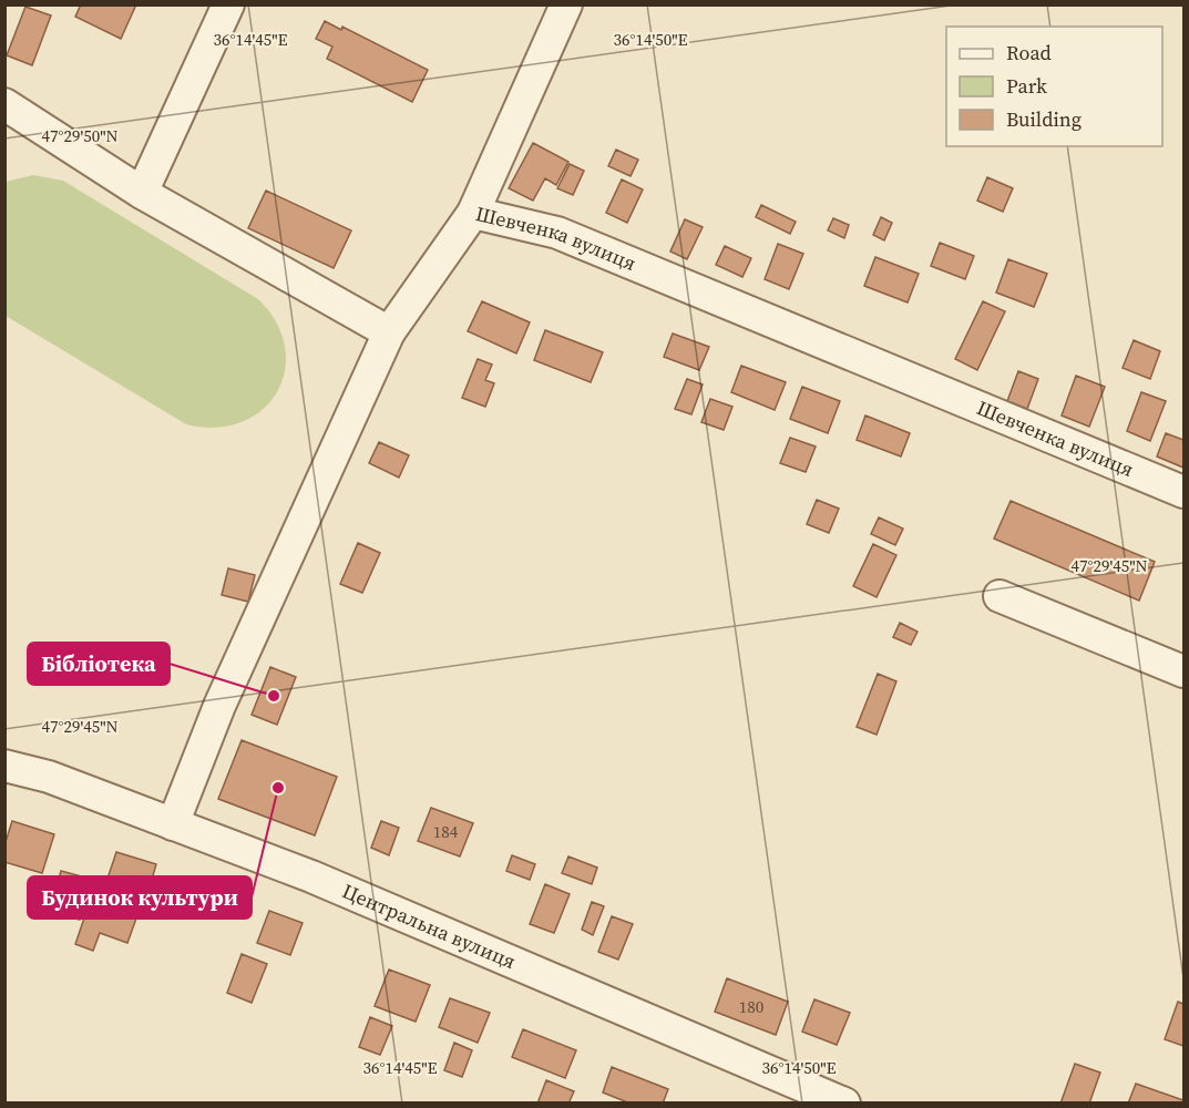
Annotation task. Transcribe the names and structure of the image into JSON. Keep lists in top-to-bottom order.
{
  "streets": {
    "street": ["Шевченка вулиця", "Центральна вулиця"]
  },
  "crossings": [
    ["Шевченка вулиця", "Центральна вулиця"]
  ],
  "places": ["Бібліотека", "Будинок культури"],
  "house_numbers": ["184", "180"],
  "legend": ["Road", "Park", "Building"],
  "coordinates": [
    "36°14'45\"E",
    "36°14'50\"E",
    "47°29'50\"N",
    "47°29'45\"N"
  ]
}
